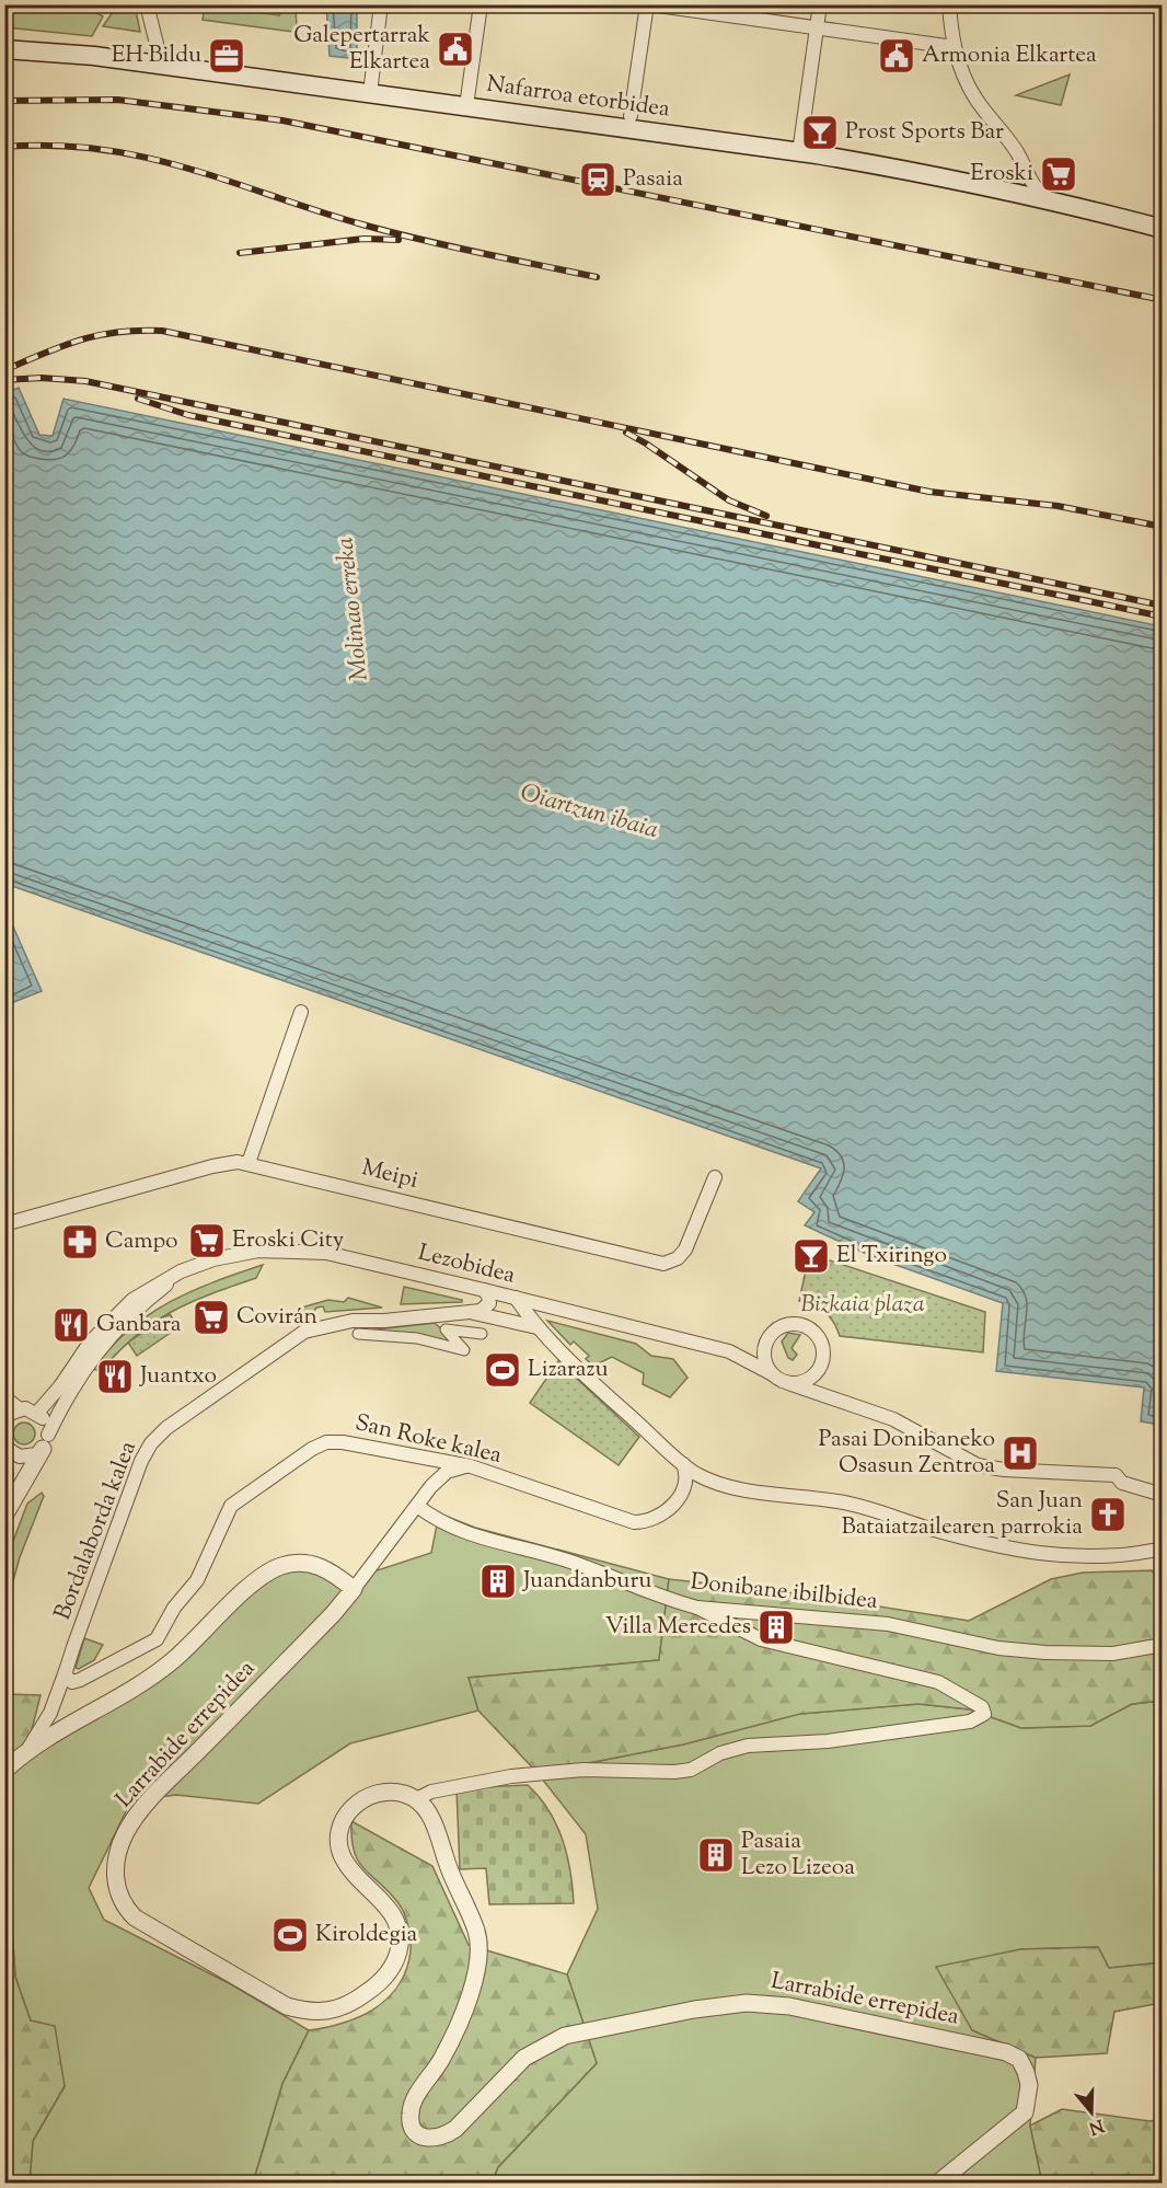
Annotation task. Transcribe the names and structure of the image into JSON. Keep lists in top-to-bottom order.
{
  "streets": {
    "main road": ["Nafarroa etorbidea"],
    "street": [
      "Meipi",
      "Lezobidea",
      "San Roke kalea",
      "Bordalaborda kalea",
      "Donibane ibilbidea",
      "Larrabide errepidea"
    ]
  },
  "crossings": [
    ["San Roke kalea", "Bordalaborda kalea"]
  ],
  "water": ["Molinao erreka", "Oiartzun ibaia"],
  "parks": ["Bizkaia plaza"],
  "places": {
    "public building": ["Galepertarrak Elkartea", "Armonia Elkartea"],
    "office": ["EH Bildu"],
    "bar": ["Prost Sports Bar", "El Txiringo"],
    "supermarket": ["Eroski", "Eroski City", "Covirán"],
    "station": ["Pasaia"],
    "pharmacy": ["Campo"],
    "restaurant": ["Ganbara", "Juantxo"],
    "sports": ["Lizarazu", "Kiroldegia"],
    "hospital": ["Pasai Donibaneko Osasun Zentroa"],
    "church": ["San Juan Bataiatzailearen parrokia"],
    "building": ["Juandanburu", "Villa Mercedes", "Pasaia Lezo Lizeoa"]
  },
  "north": "bottom"
}
